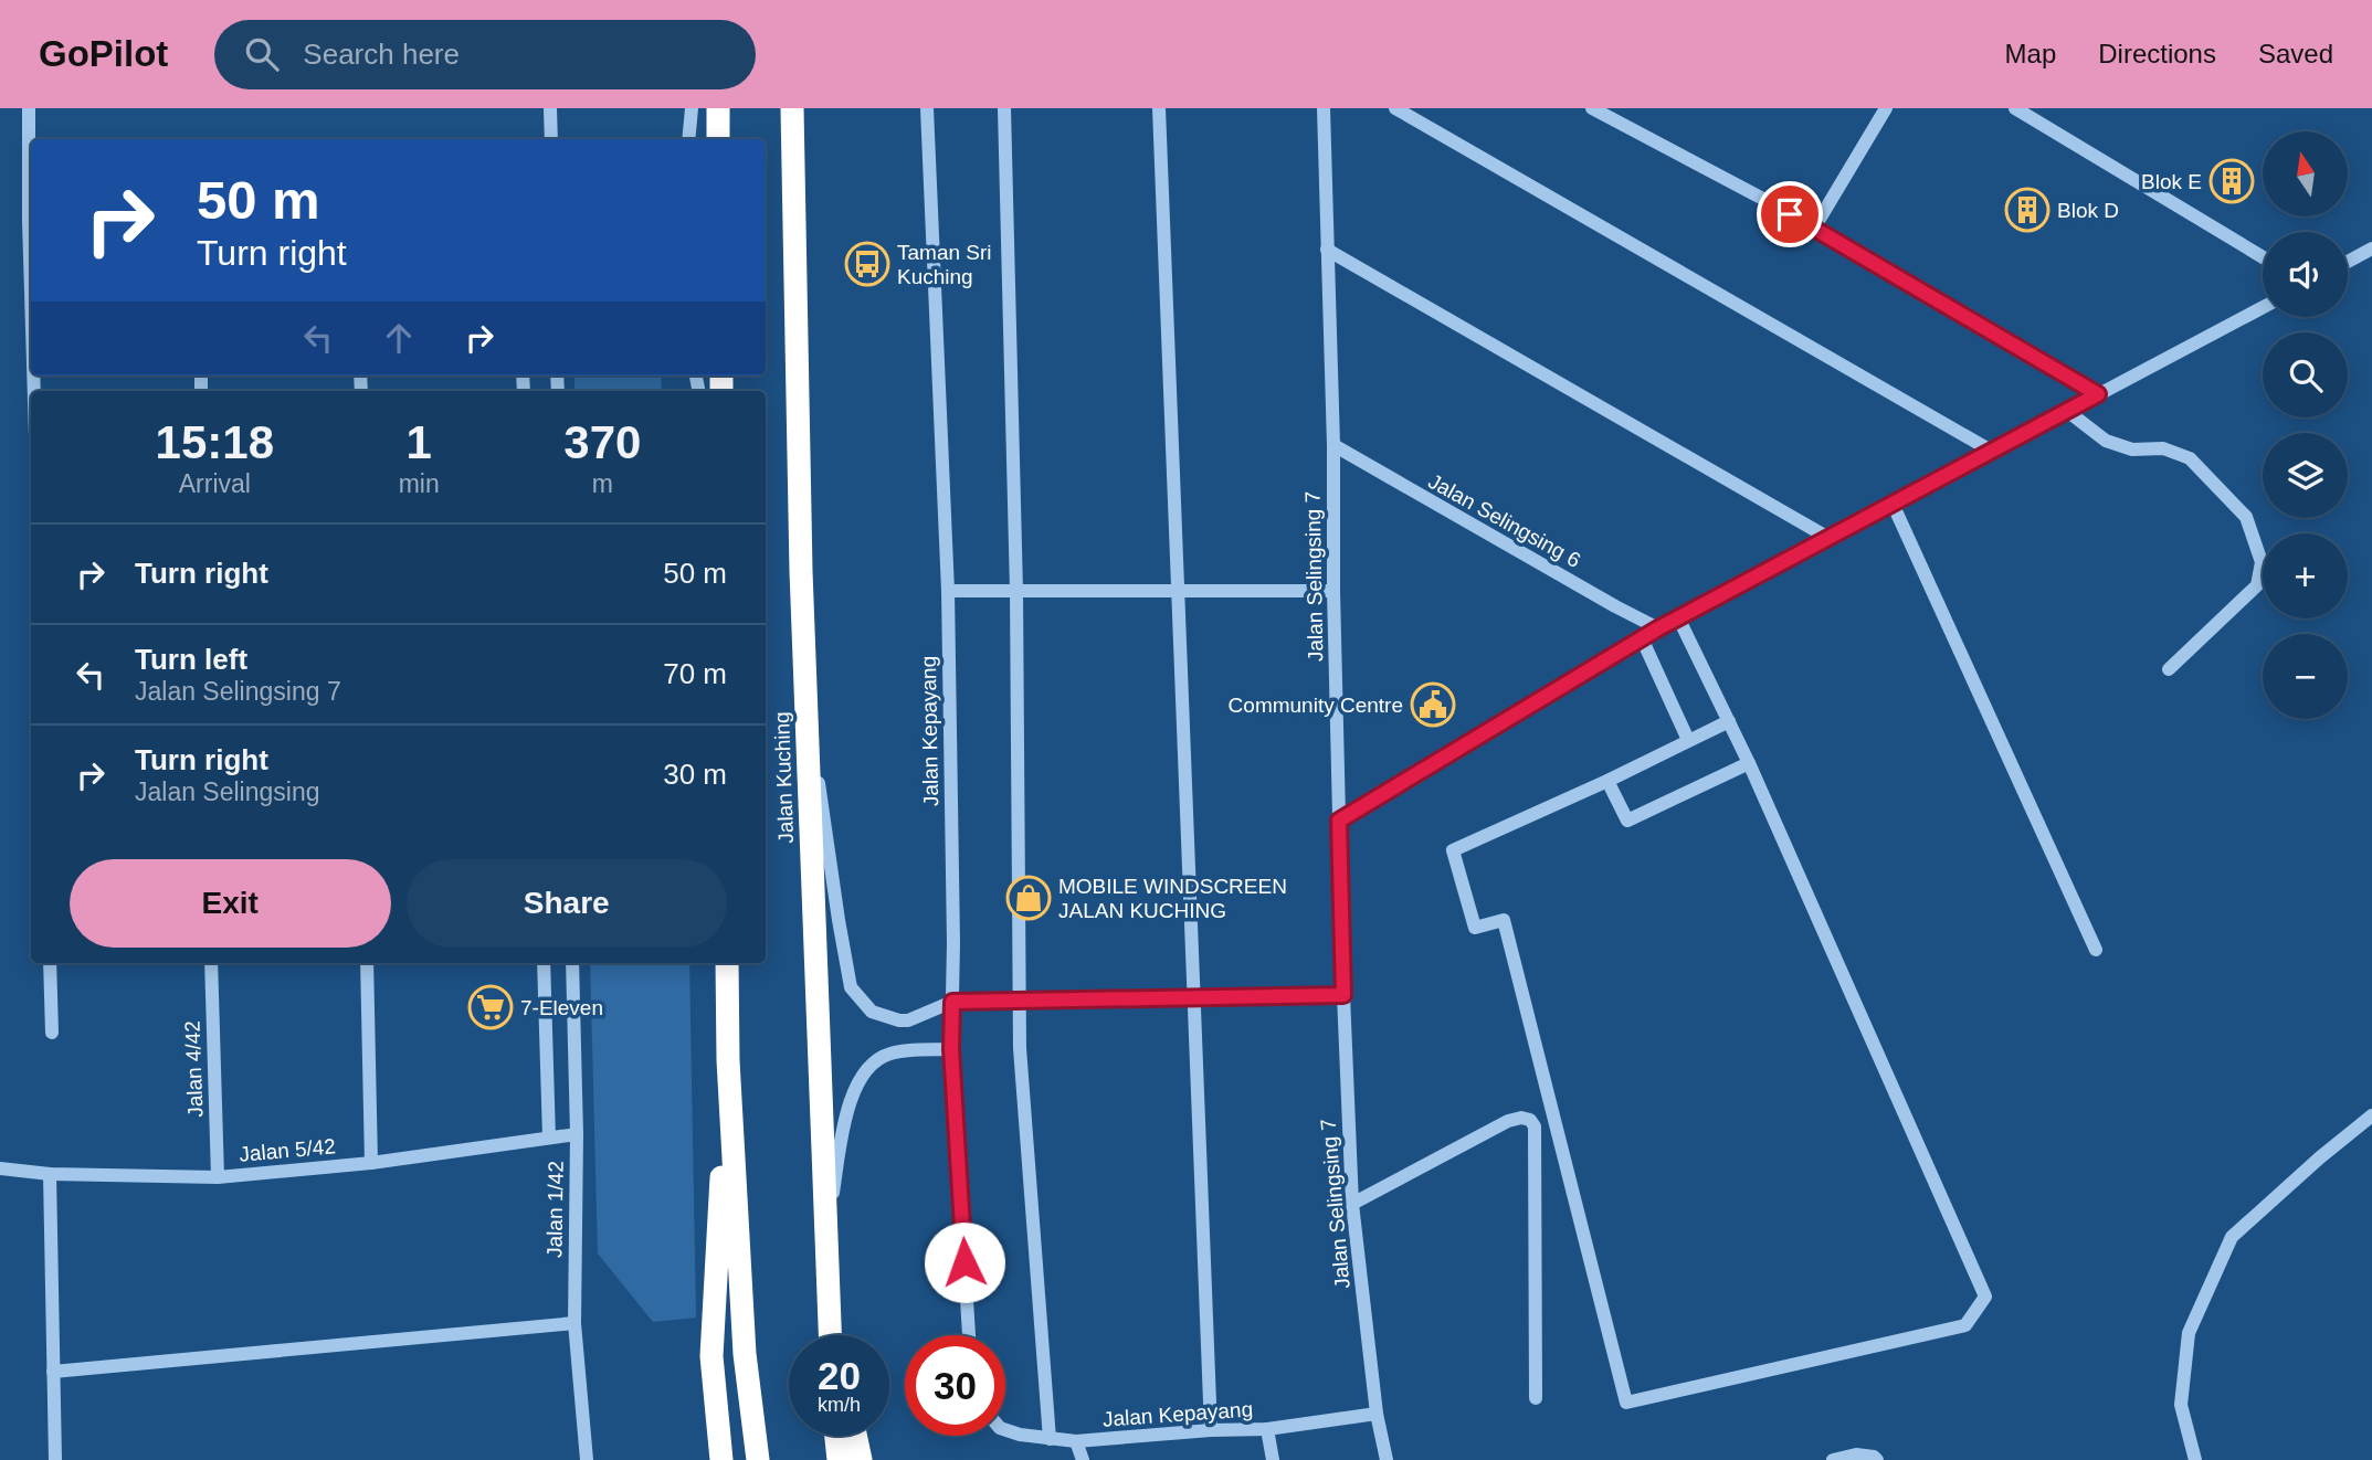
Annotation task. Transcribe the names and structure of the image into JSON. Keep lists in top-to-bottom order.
{
  "streets": {
    "highway": ["Jalan Kuching"],
    "street": [
      "Jalan Selingsing 6",
      "Jalan Selingsing 7",
      "Jalan Kepayang",
      "Jalan 4/42",
      "Jalan 5/42",
      "Jalan 1/42"
    ]
  },
  "crossings": [
    ["Jalan Selingsing 6", "Jalan Selingsing 7"],
    ["Jalan Selingsing 7", "Jalan Kepayang"],
    ["Jalan 4/42", "Jalan 5/42"],
    ["Jalan 5/42", "Jalan 1/42"]
  ],
  "places": {
    "building": ["Blok E", "Blok D"],
    "bus stop": ["Taman Sri Kuching"],
    "public building": ["Community Centre"],
    "shop": ["MOBILE WINDSCREEN JALAN KUCHING"],
    "supermarket": ["7-Eleven"]
  },
  "north": "top",
  "page": {
    "header": "GoPilot",
    "search": "Search here",
    "nav": ["Map", "Directions", "Saved"],
    "map_buttons": ["+", "−"],
    "turn": ["50 m", "Turn right"],
    "eta": [
      "15:18",
      "Arrival",
      "1",
      "min",
      "370",
      "m"
    ],
    "list": [
      {
        "name": "Turn right",
        "value": "50 m"
      },
      {
        "name": "Turn left",
        "note": "Jalan Selingsing 7",
        "value": "70 m"
      },
      {
        "name": "Turn right",
        "note": "Jalan Selingsing",
        "value": "30 m"
      }
    ],
    "buttons": ["Exit", "Share"],
    "speed": "20 km/h",
    "limit": "30"
  }
}
